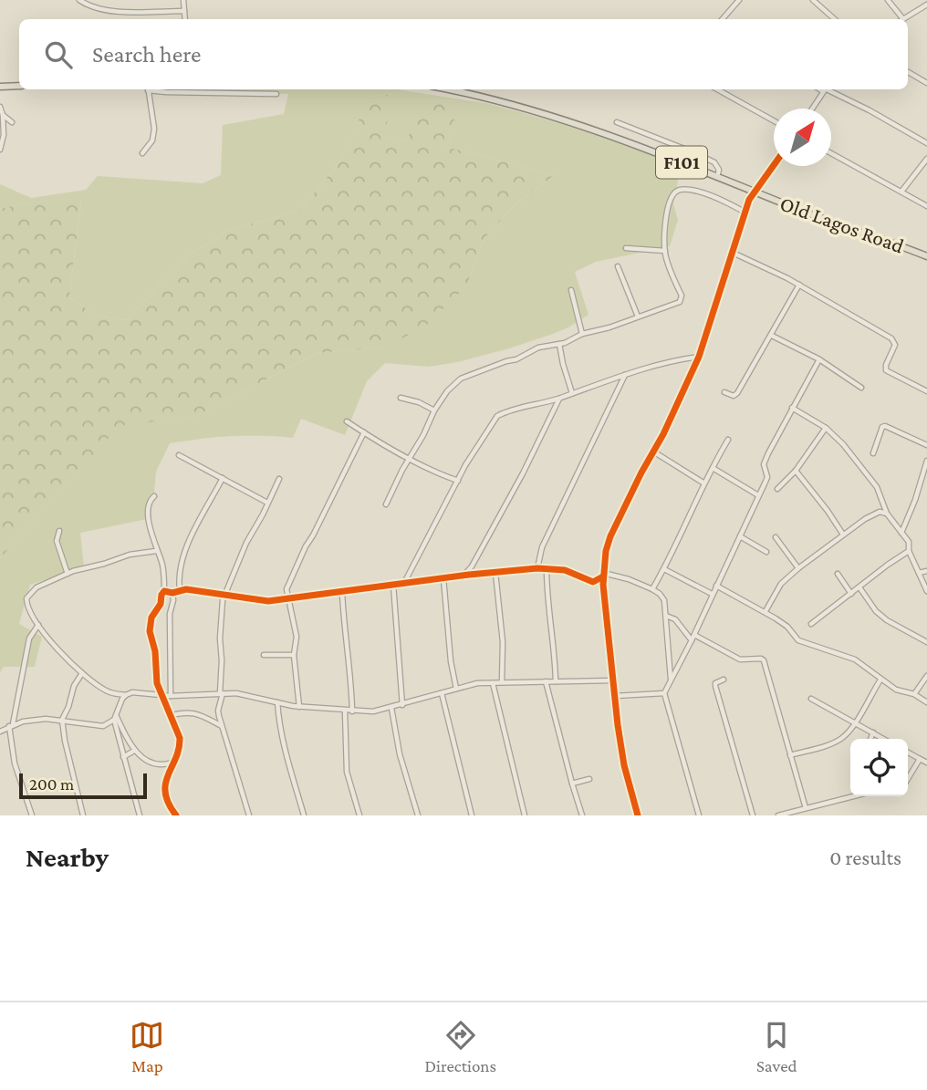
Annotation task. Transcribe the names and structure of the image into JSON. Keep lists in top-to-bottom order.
{
  "streets": {
    "main road": ["F101", "Old Lagos Road"]
  },
  "scale_bar": "200 m",
  "north": "top right",
  "page": {
    "search": "Search here",
    "scale": "200 m",
    "heading": ["Nearby", "0 results"],
    "nav": ["Map", "Directions", "Saved"]
  }
}
